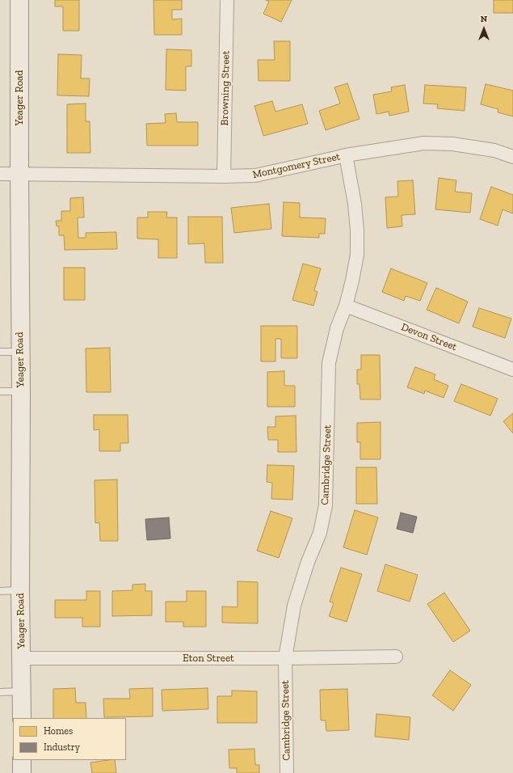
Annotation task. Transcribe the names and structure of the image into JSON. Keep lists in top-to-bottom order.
{
  "streets": {
    "street": [
      "Browning Street",
      "Yeager Road",
      "Montgomery Street",
      "Devon Street",
      "Cambridge Street",
      "Eton Street"
    ]
  },
  "crossings": [
    ["Browning Street", "Montgomery Street"],
    ["Yeager Road", "Montgomery Street"],
    ["Yeager Road", "Eton Street"],
    ["Montgomery Street", "Cambridge Street"],
    ["Devon Street", "Cambridge Street"],
    ["Cambridge Street", "Eton Street"]
  ],
  "legend": ["Homes", "Industry"],
  "north": "top"
}
